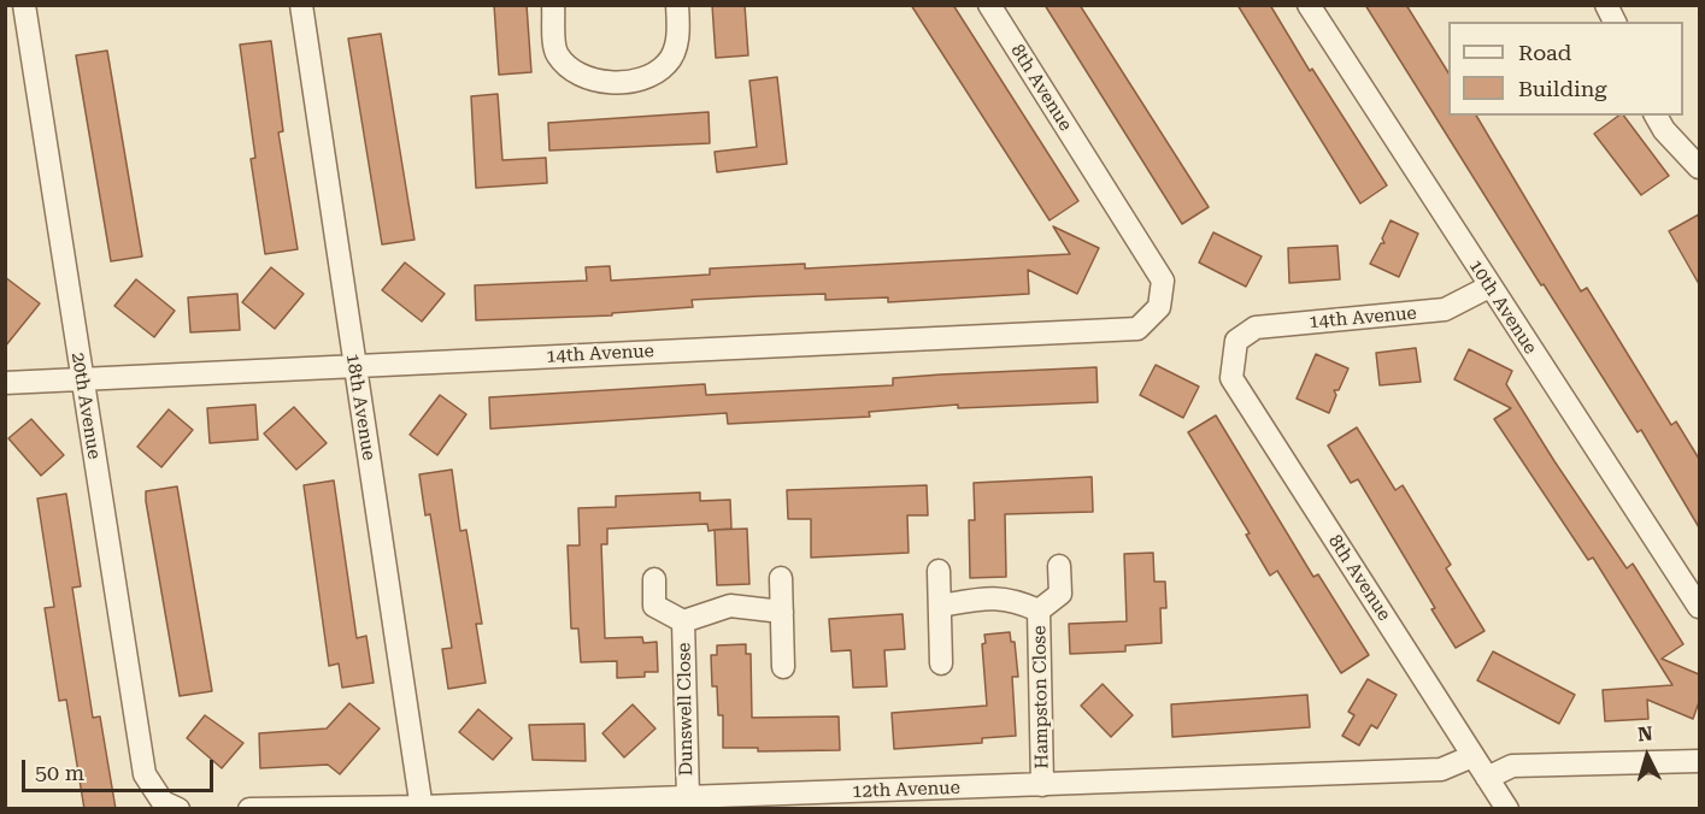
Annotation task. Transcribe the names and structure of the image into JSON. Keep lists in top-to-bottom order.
{
  "streets": {
    "street": [
      "8th Avenue",
      "10th Avenue",
      "14th Avenue",
      "20th Avenue",
      "18th Avenue",
      "Hampston Close",
      "Dunswell Close",
      "12th Avenue"
    ]
  },
  "crossings": [
    ["8th Avenue", "14th Avenue"],
    ["8th Avenue", "12th Avenue"],
    ["10th Avenue", "14th Avenue"],
    ["14th Avenue", "20th Avenue"],
    ["14th Avenue", "18th Avenue"],
    ["18th Avenue", "12th Avenue"],
    ["Hampston Close", "12th Avenue"],
    ["Dunswell Close", "12th Avenue"]
  ],
  "legend": ["Road", "Building"],
  "scale_bar": "50 m",
  "north": "top"
}
